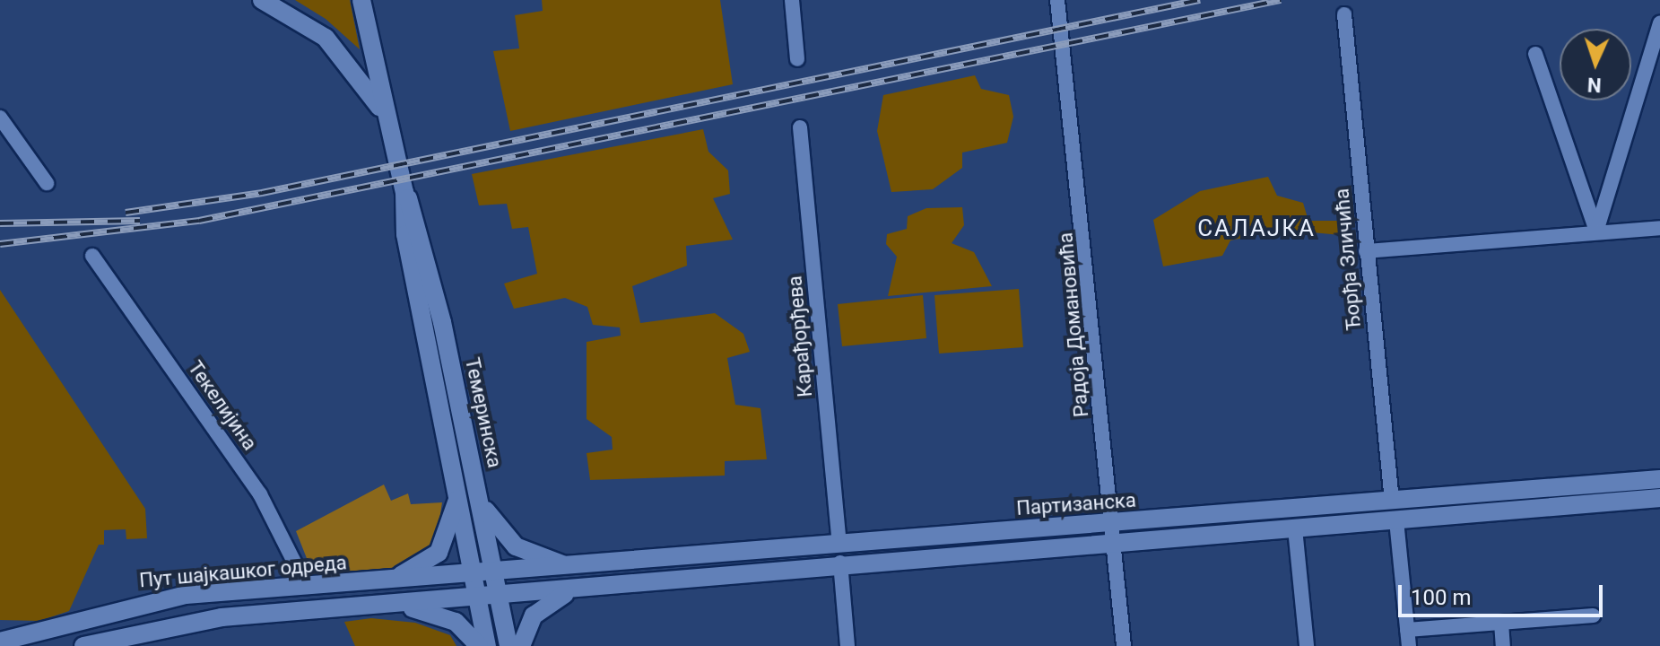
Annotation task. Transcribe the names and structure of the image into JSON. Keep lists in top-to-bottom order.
{
  "streets": {
    "main road": ["Темеринска", "Партизанска", "Пут шајкашког одреда"],
    "street": [
      "Ђорђа Зличића",
      "Радоја Домановића",
      "Карађорђева",
      "Текелијина"
    ]
  },
  "crossings": [
    ["Ђорђа Зличића", "Партизанска"],
    ["Радоја Домановића", "Партизанска"],
    ["Карађорђева", "Партизанска"],
    ["Текелијина", "Пут шајкашког одреда"],
    ["Темеринска", "Партизанска"],
    ["Темеринска", "Пут шајкашког одреда"],
    ["Партизанска", "Пут шајкашког одреда"]
  ],
  "districts": ["САЛАЈКА"],
  "scale_bar": "100 m",
  "north": "bottom"
}
